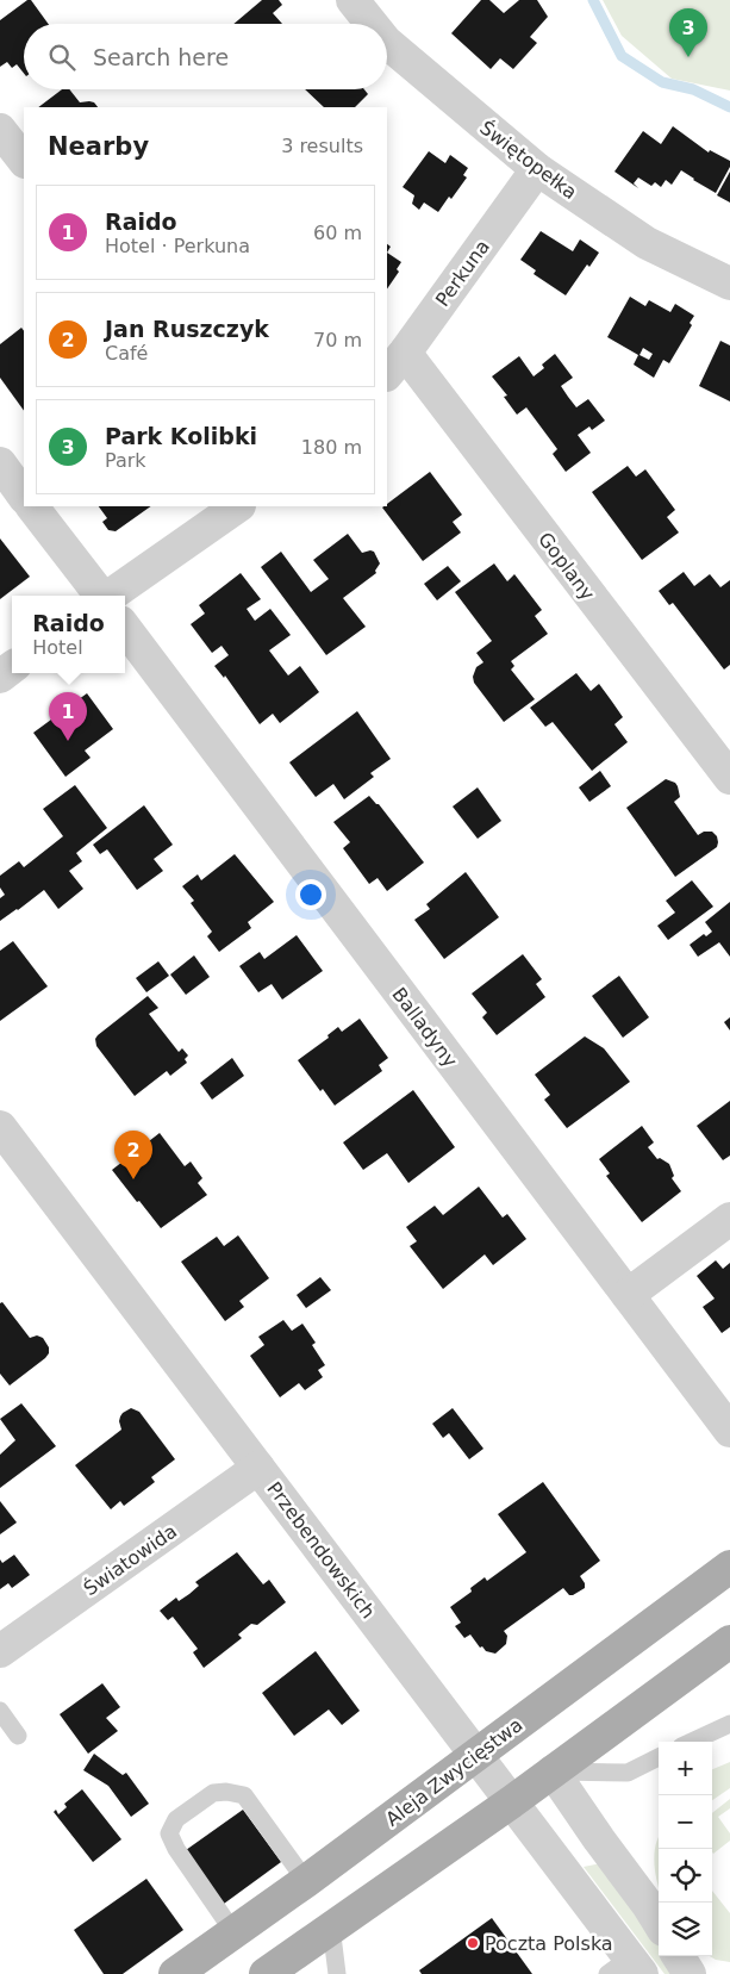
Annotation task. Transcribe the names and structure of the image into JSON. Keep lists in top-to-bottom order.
{
  "streets": {
    "main road": ["Aleja Zwycięstwa"],
    "street": [
      "Świętopełka",
      "Perkuna",
      "Goplany",
      "Balladyny",
      "Przebendowskich",
      "Światowida"
    ]
  },
  "crossings": [
    ["Świętopełka", "Perkuna"],
    ["Perkuna", "Goplany"],
    ["Przebendowskich", "Światowida"],
    ["Przebendowskich", "Aleja Zwycięstwa"]
  ],
  "places": ["Poczta Polska"],
  "page": {
    "pins": ["3", "1", "2"],
    "search": "Search here",
    "heading": ["Nearby", "3 results"],
    "list": [
      {
        "mark": "1",
        "name": "Raido",
        "note": "Hotel · Perkuna",
        "value": "60 m"
      },
      {
        "mark": "2",
        "name": "Jan Ruszczyk",
        "note": "Café",
        "value": "70 m"
      },
      {
        "mark": "3",
        "name": "Park Kolibki",
        "note": "Park",
        "value": "180 m"
      }
    ],
    "popup": ["Raido", "Hotel"],
    "map_buttons": ["+", "−"]
  }
}
